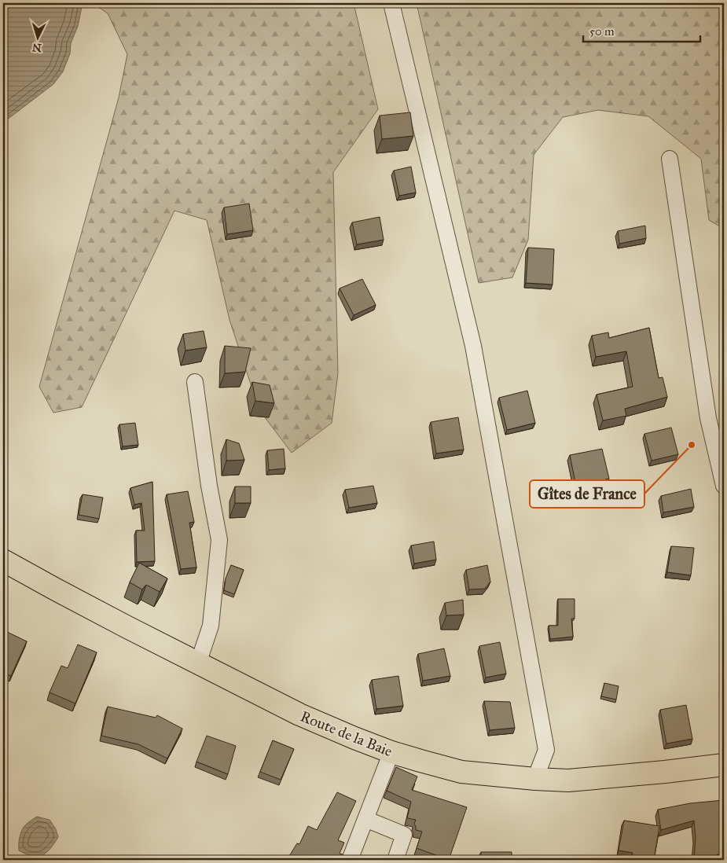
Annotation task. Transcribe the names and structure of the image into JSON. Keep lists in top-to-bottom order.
{
  "streets": {
    "main road": ["Route de la Baie"]
  },
  "places": ["Gîtes de France"],
  "scale_bar": "50 m",
  "north": "bottom"
}
